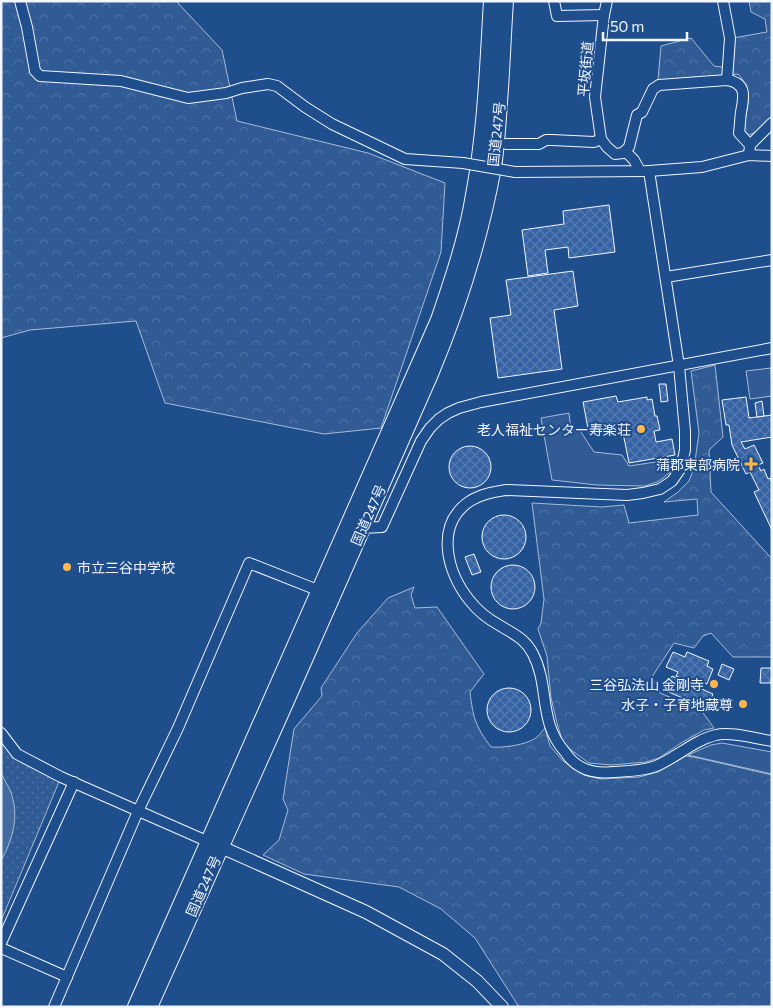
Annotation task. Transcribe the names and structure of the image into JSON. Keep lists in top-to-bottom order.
{
  "streets": {
    "highway": ["国道247号"],
    "street": ["平坂街道"]
  },
  "places": {
    "other": [
      "老人福祉センター寿楽荘",
      "市立三谷中学校",
      "三谷弘法山 金剛寺",
      "水子・子育地蔵尊"
    ],
    "health": ["蒲郡東部病院"]
  },
  "scale_bar": "50 m"
}
